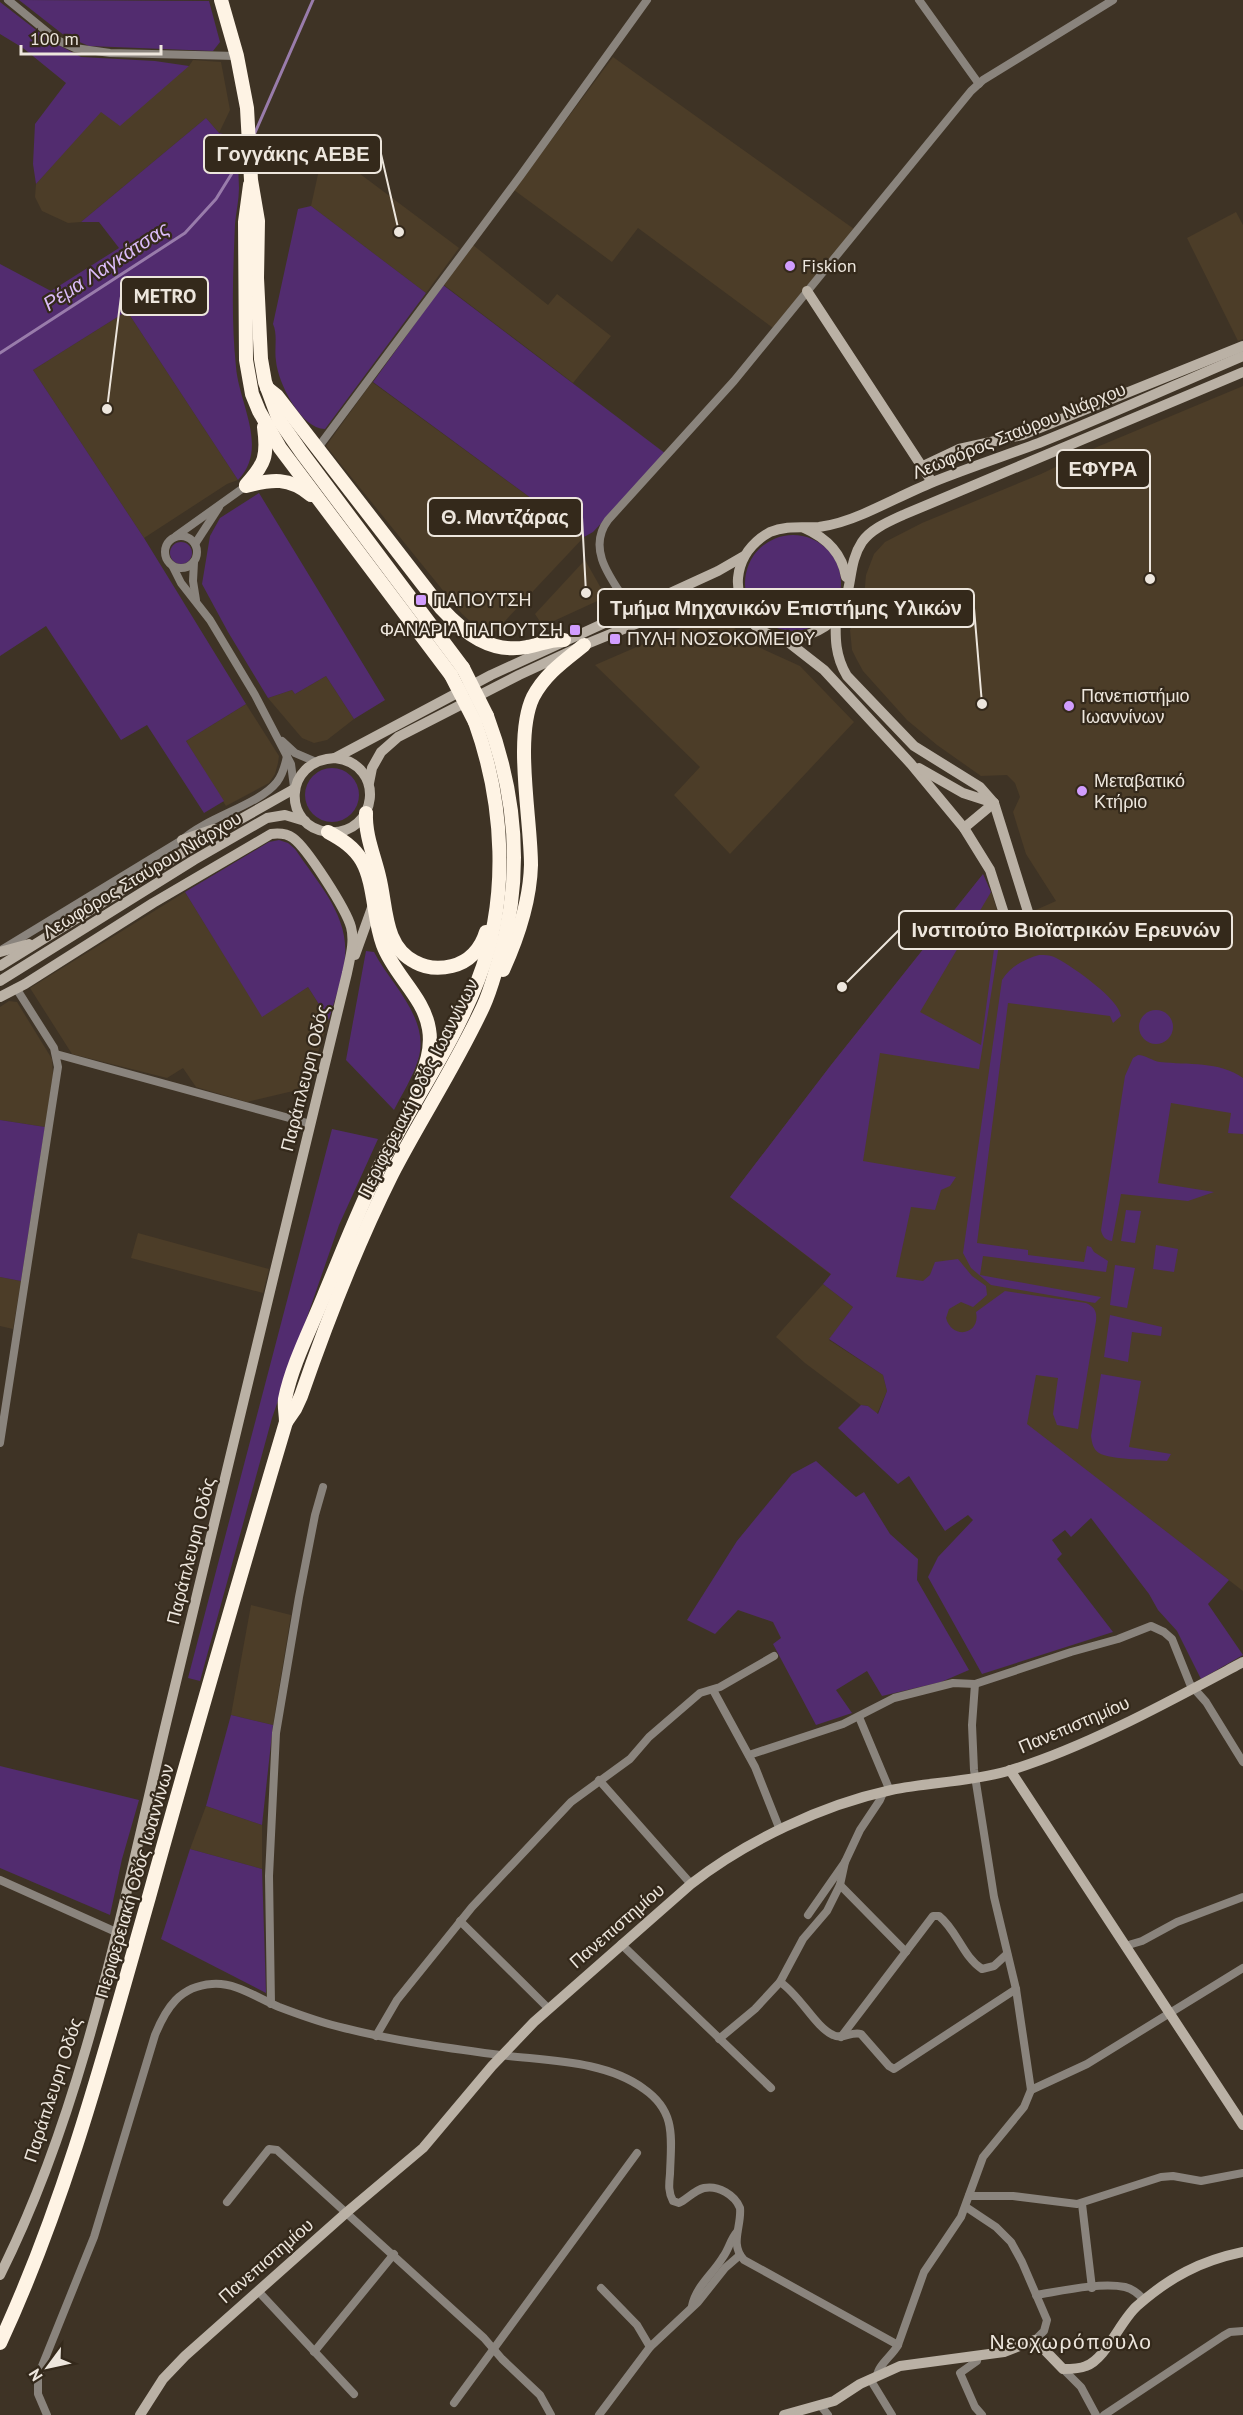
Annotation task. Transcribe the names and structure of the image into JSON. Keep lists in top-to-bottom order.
{
  "streets": {
    "highway": ["Περιφερειακή Οδός Ιωαννίνων"],
    "street": ["Λεωφόρος Σταύρου Νιάρχου", "Παράπλευρη Οδός", "Πανεπιστημίου"]
  },
  "districts": ["Νεοχωρόπουλο"],
  "water": ["Ρέμα Λαγκάτσας"],
  "places": {
    "other": [
      "Γογγάκης ΑΕΒΕ",
      "Fiskion",
      "METRO",
      "ΕΦΥΡΑ",
      "Θ. Μαντζάρας",
      "Τμήμα Μηχανικών Επιστήμης Υλικών",
      "Πανεπιστήμιο Ιωαννίνων",
      "Μεταβατικό Κτήριο",
      "Ινστιτούτο Βιοϊατρικών Ερευνών"
    ],
    "transit": ["ΠΑΠΟΥΤΣΗ", "ΦΑΝΑΡΙΑ ΠΑΠΟΥΤΣΗ", "ΠΥΛΗ ΝΟΣΟΚΟΜΕΙΟΥ"]
  },
  "scale_bar": "100 m",
  "north": "bottom left"
}
